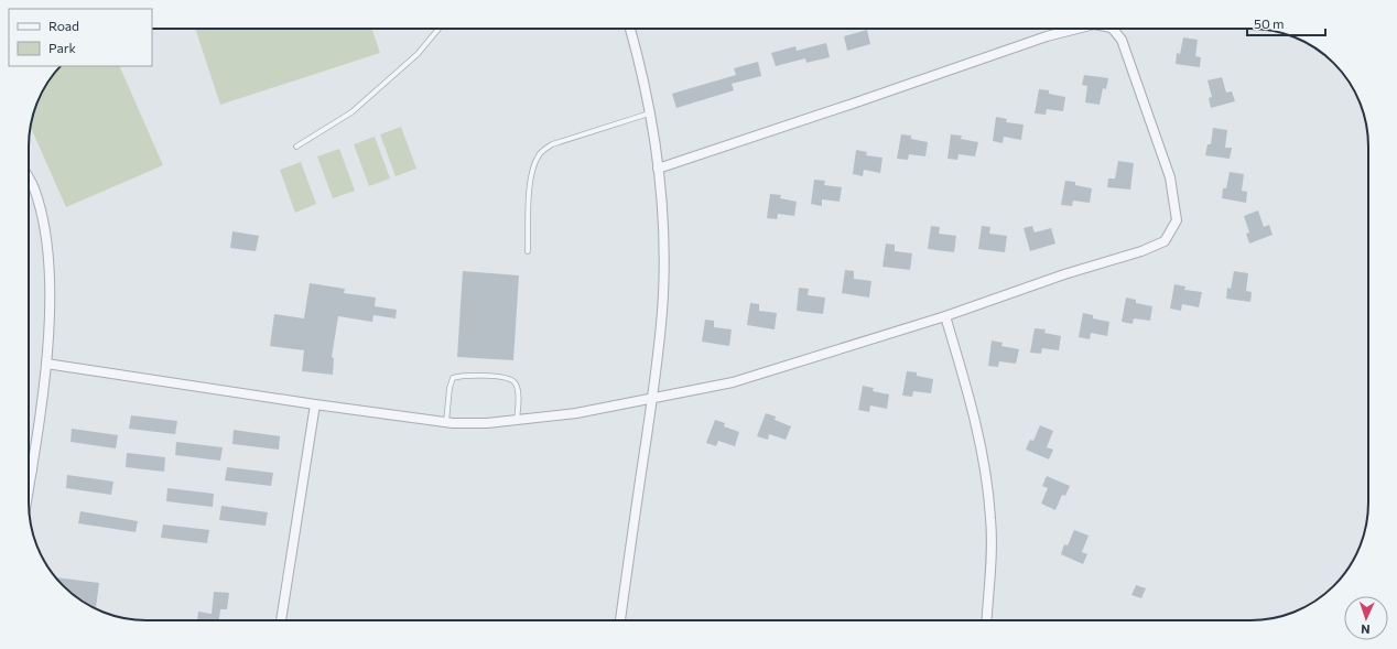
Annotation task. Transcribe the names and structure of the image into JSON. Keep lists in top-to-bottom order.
{
  "legend": ["Road", "Park"],
  "scale_bar": "50 m",
  "north": "bottom"
}
